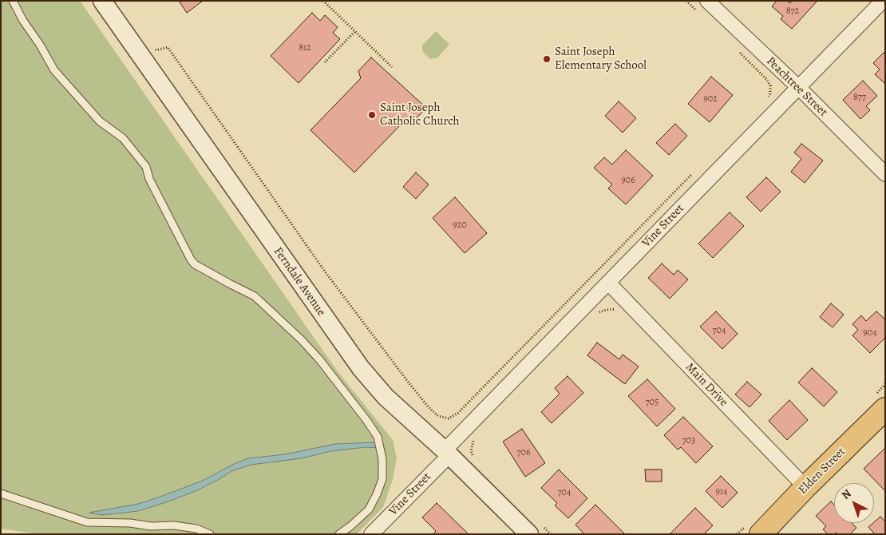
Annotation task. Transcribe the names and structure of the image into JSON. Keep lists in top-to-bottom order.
{
  "streets": {
    "main road": ["Elden Street"],
    "street": [
      "Peachtree Street",
      "Vine Street",
      "Ferndale Avenue",
      "Main Drive"
    ]
  },
  "crossings": [
    ["Peachtree Street", "Vine Street"],
    ["Vine Street", "Ferndale Avenue"],
    ["Vine Street", "Main Drive"],
    ["Main Drive", "Elden Street"]
  ],
  "places": ["Saint Joseph Elementary School", "Saint Joseph Catholic Church"],
  "house_numbers": [
    "872",
    "812",
    "877",
    "902",
    "906",
    "920",
    "704",
    "904",
    "705",
    "703",
    "706",
    "914",
    "704"
  ],
  "north": "top left"
}
